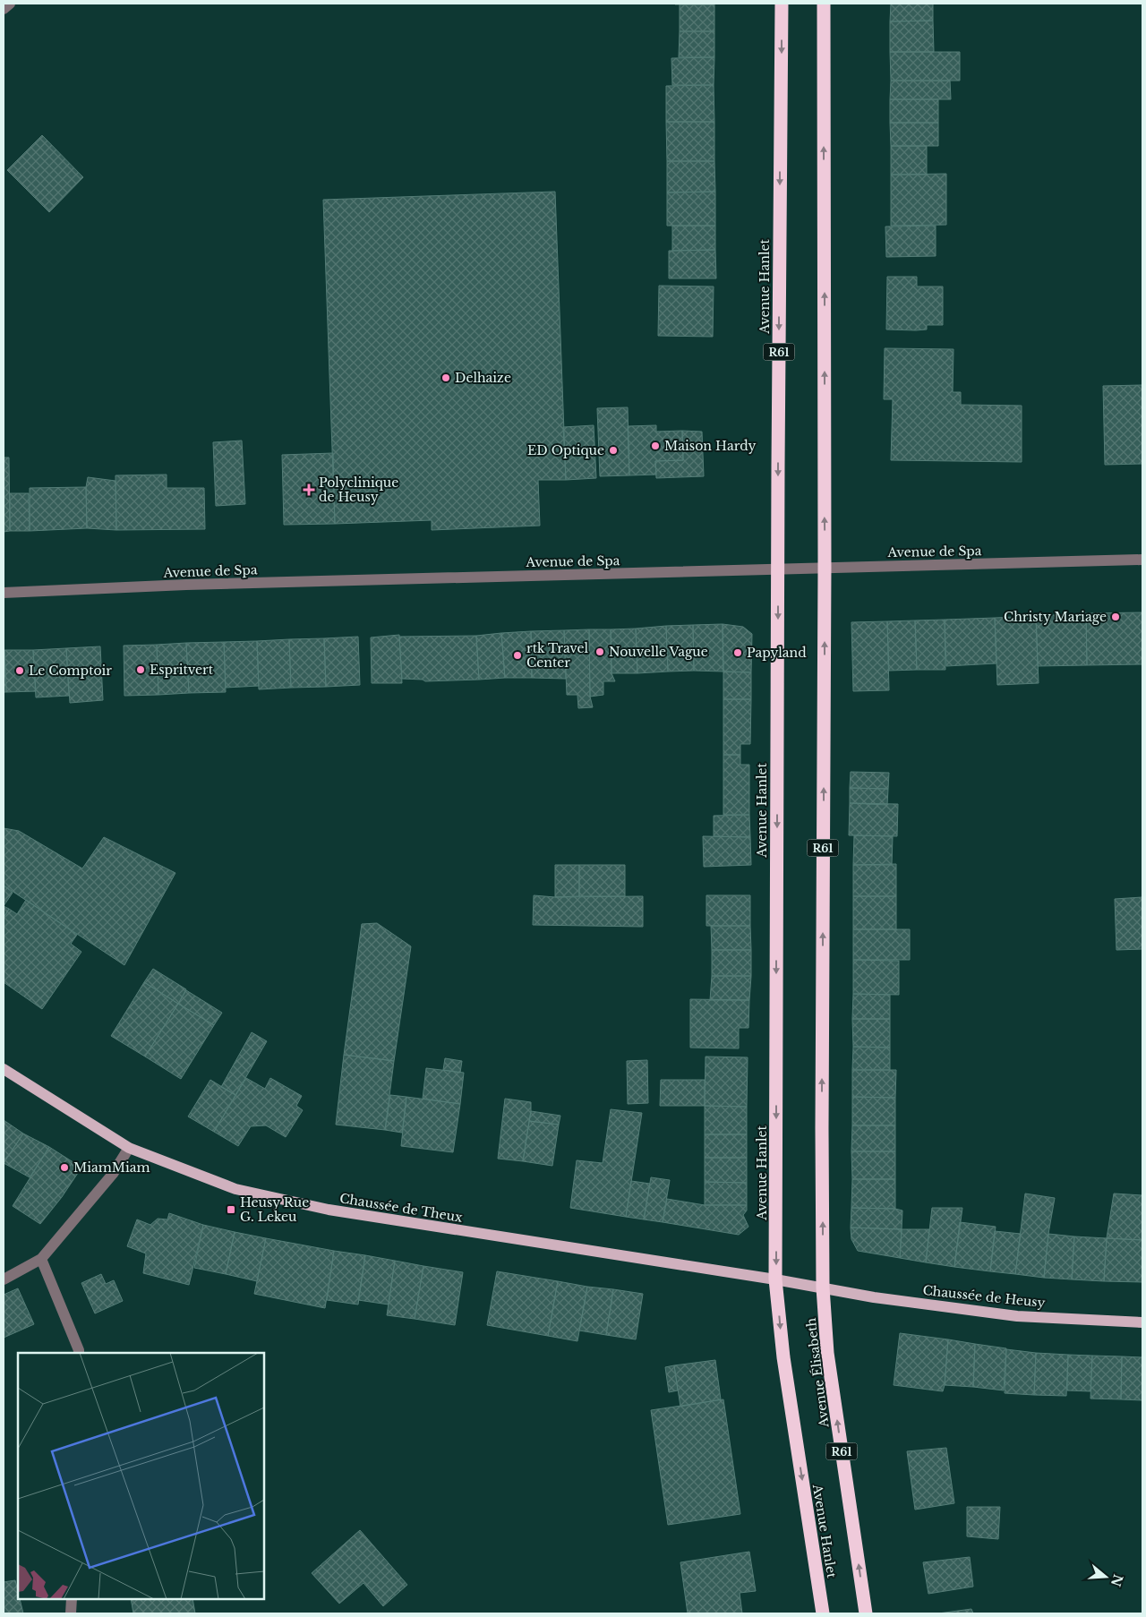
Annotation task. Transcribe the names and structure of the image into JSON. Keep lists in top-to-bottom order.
{
  "streets": {
    "highway": ["Avenue Hanlet", "R61", "Avenue Élisabeth"],
    "main road": ["Chaussée de Theux", "Chaussée de Heusy"],
    "street": ["Avenue de Spa"]
  },
  "crossings": [
    ["Avenue Hanlet", "Avenue de Spa"],
    ["Avenue Hanlet", "Chaussée de Theux"],
    ["R61", "Avenue de Spa"],
    ["R61", "Chaussée de Theux"],
    ["R61", "Chaussée de Heusy"],
    ["R61", "Avenue Élisabeth"],
    ["Chaussée de Theux", "Chaussée de Heusy"],
    ["Chaussée de Theux", "Avenue Élisabeth"],
    ["Chaussée de Heusy", "Avenue Élisabeth"]
  ],
  "one_way": ["Avenue Élisabeth"],
  "places": {
    "other": [
      "Delhaize",
      "Maison Hardy",
      "ED Optique",
      "Christy Mariage",
      "Nouvelle Vague",
      "Papyland",
      "rtk Travel Center",
      "Espritvert",
      "Le Comptoir",
      "MiamMiam"
    ],
    "health": ["Polyclinique de Heusy"],
    "transit": ["Heusy Rue G. Lekeu"]
  },
  "north": "right"
}
